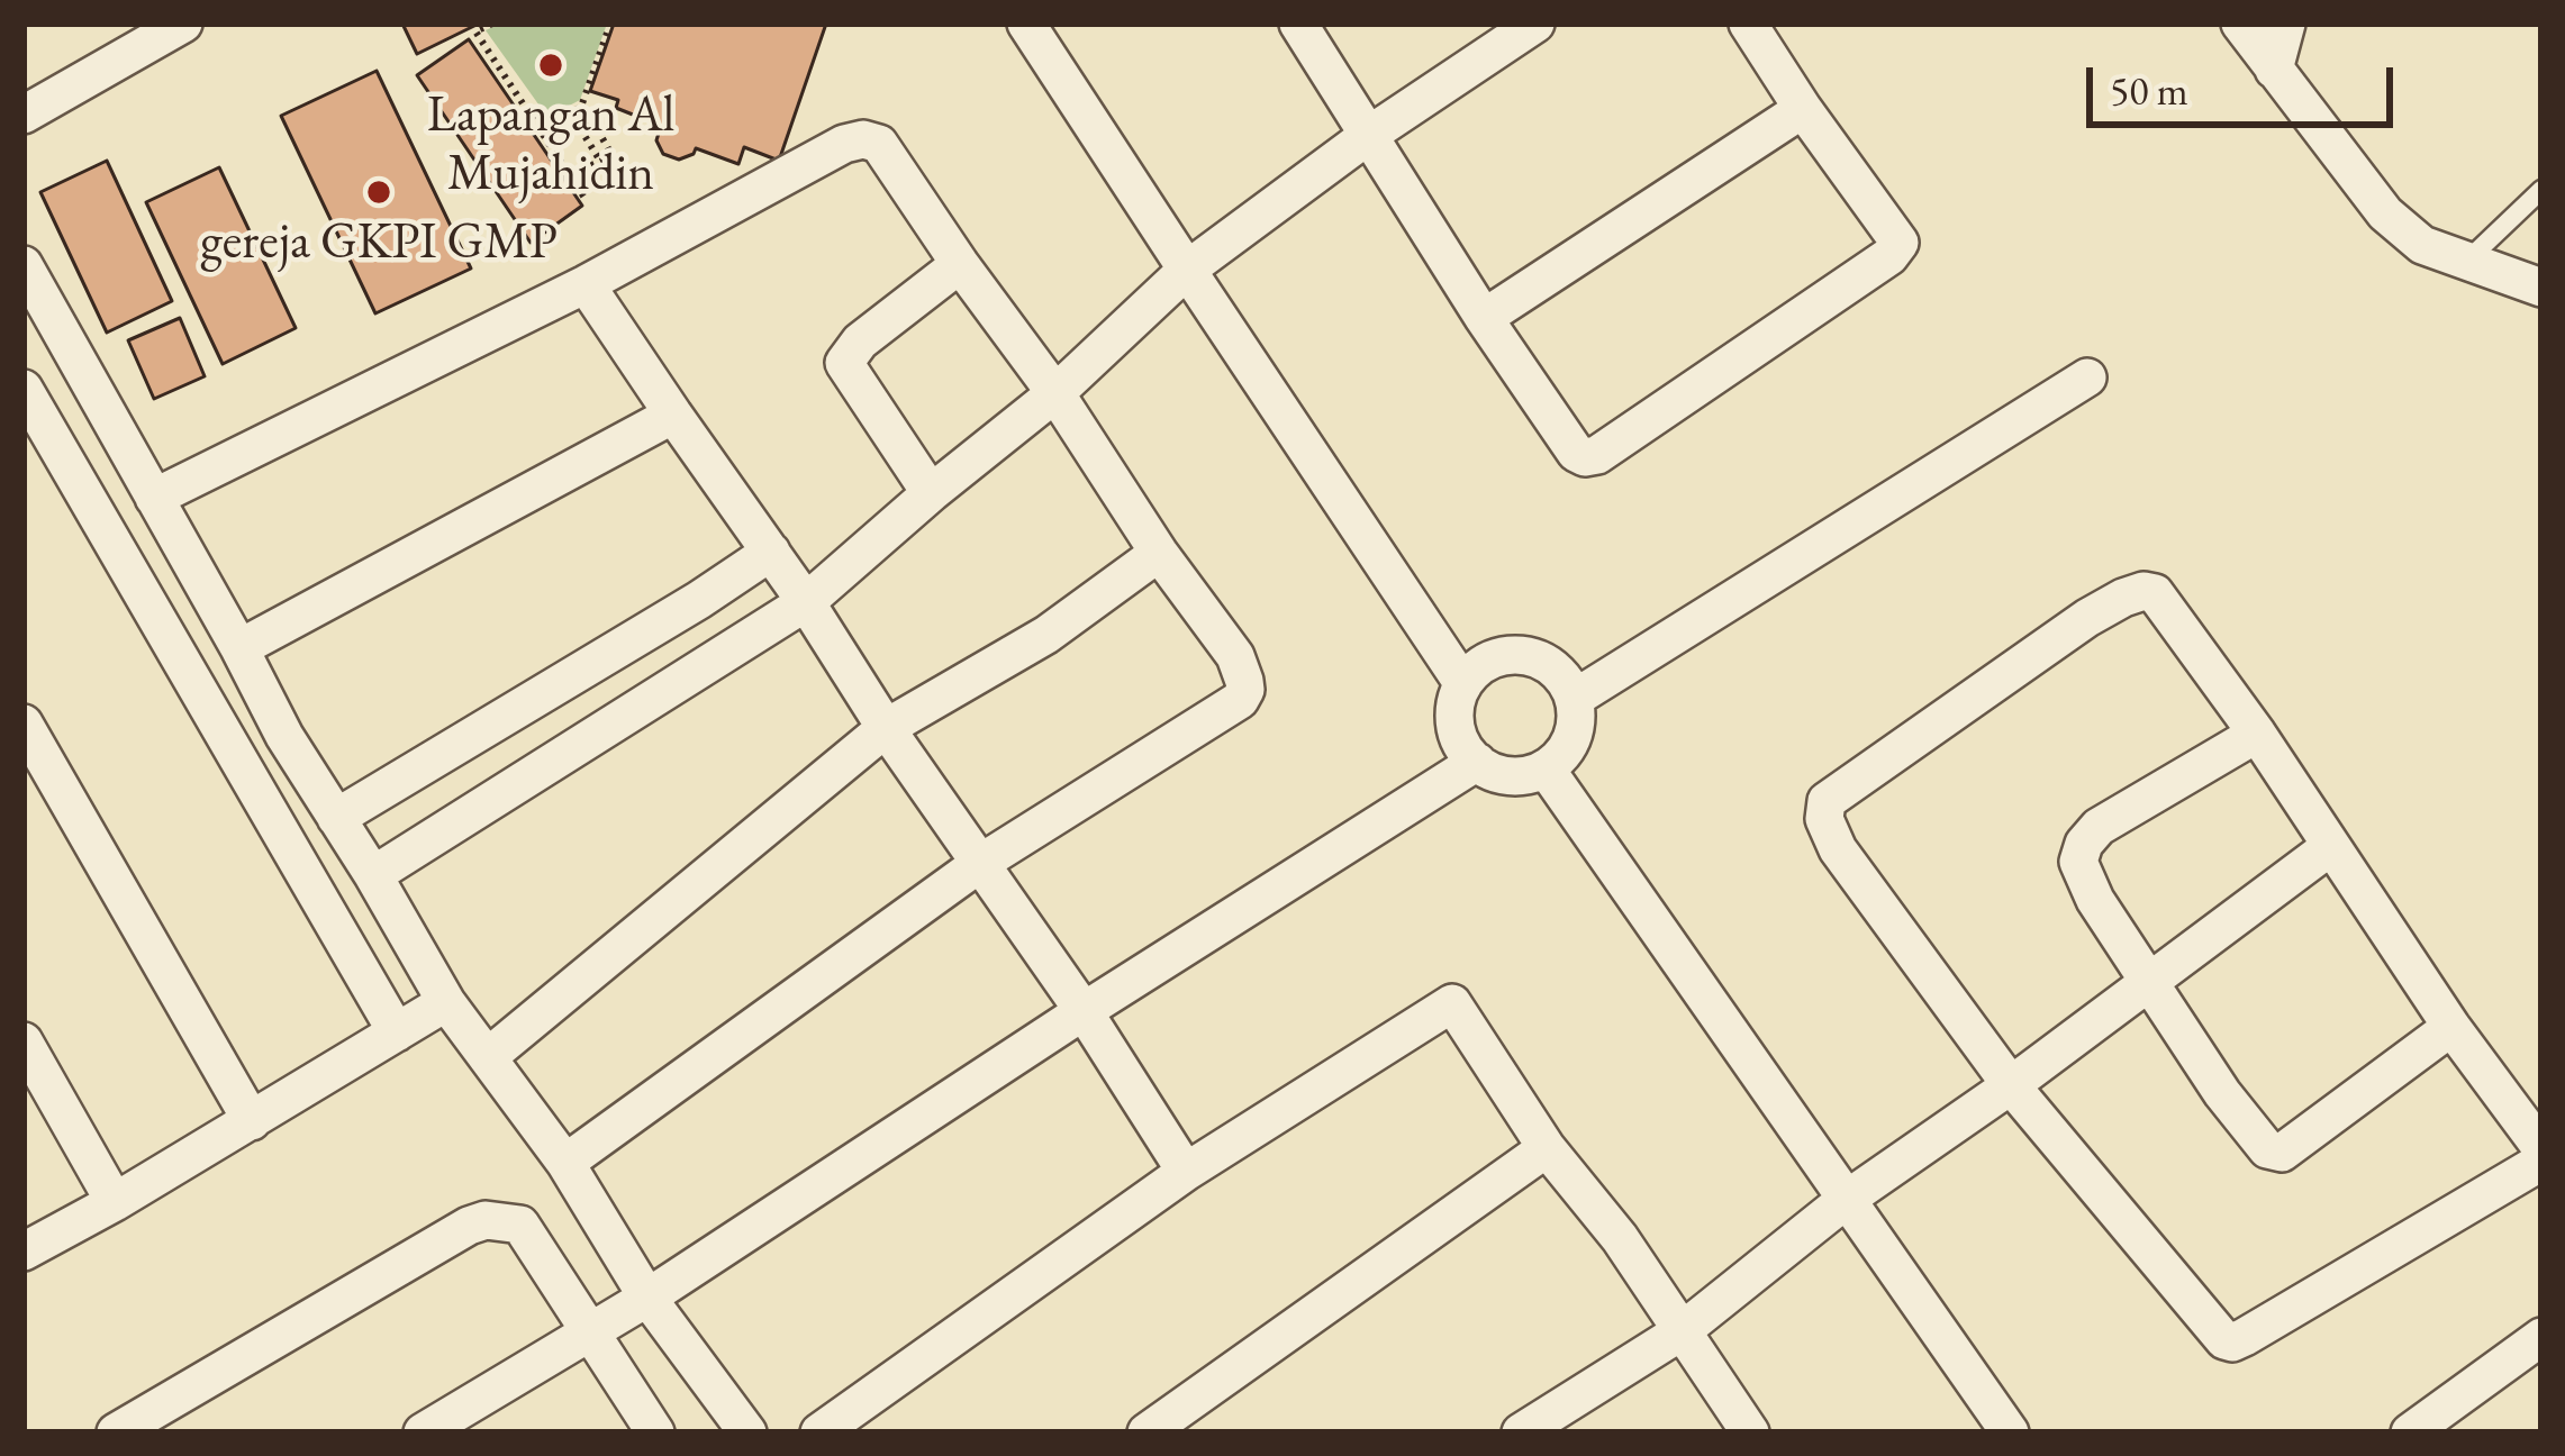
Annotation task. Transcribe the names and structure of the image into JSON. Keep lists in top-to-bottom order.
{
  "places": ["Lapangan Al Mujahidin", "gereja GKPI GMP"],
  "scale_bar": "50 m"
}
